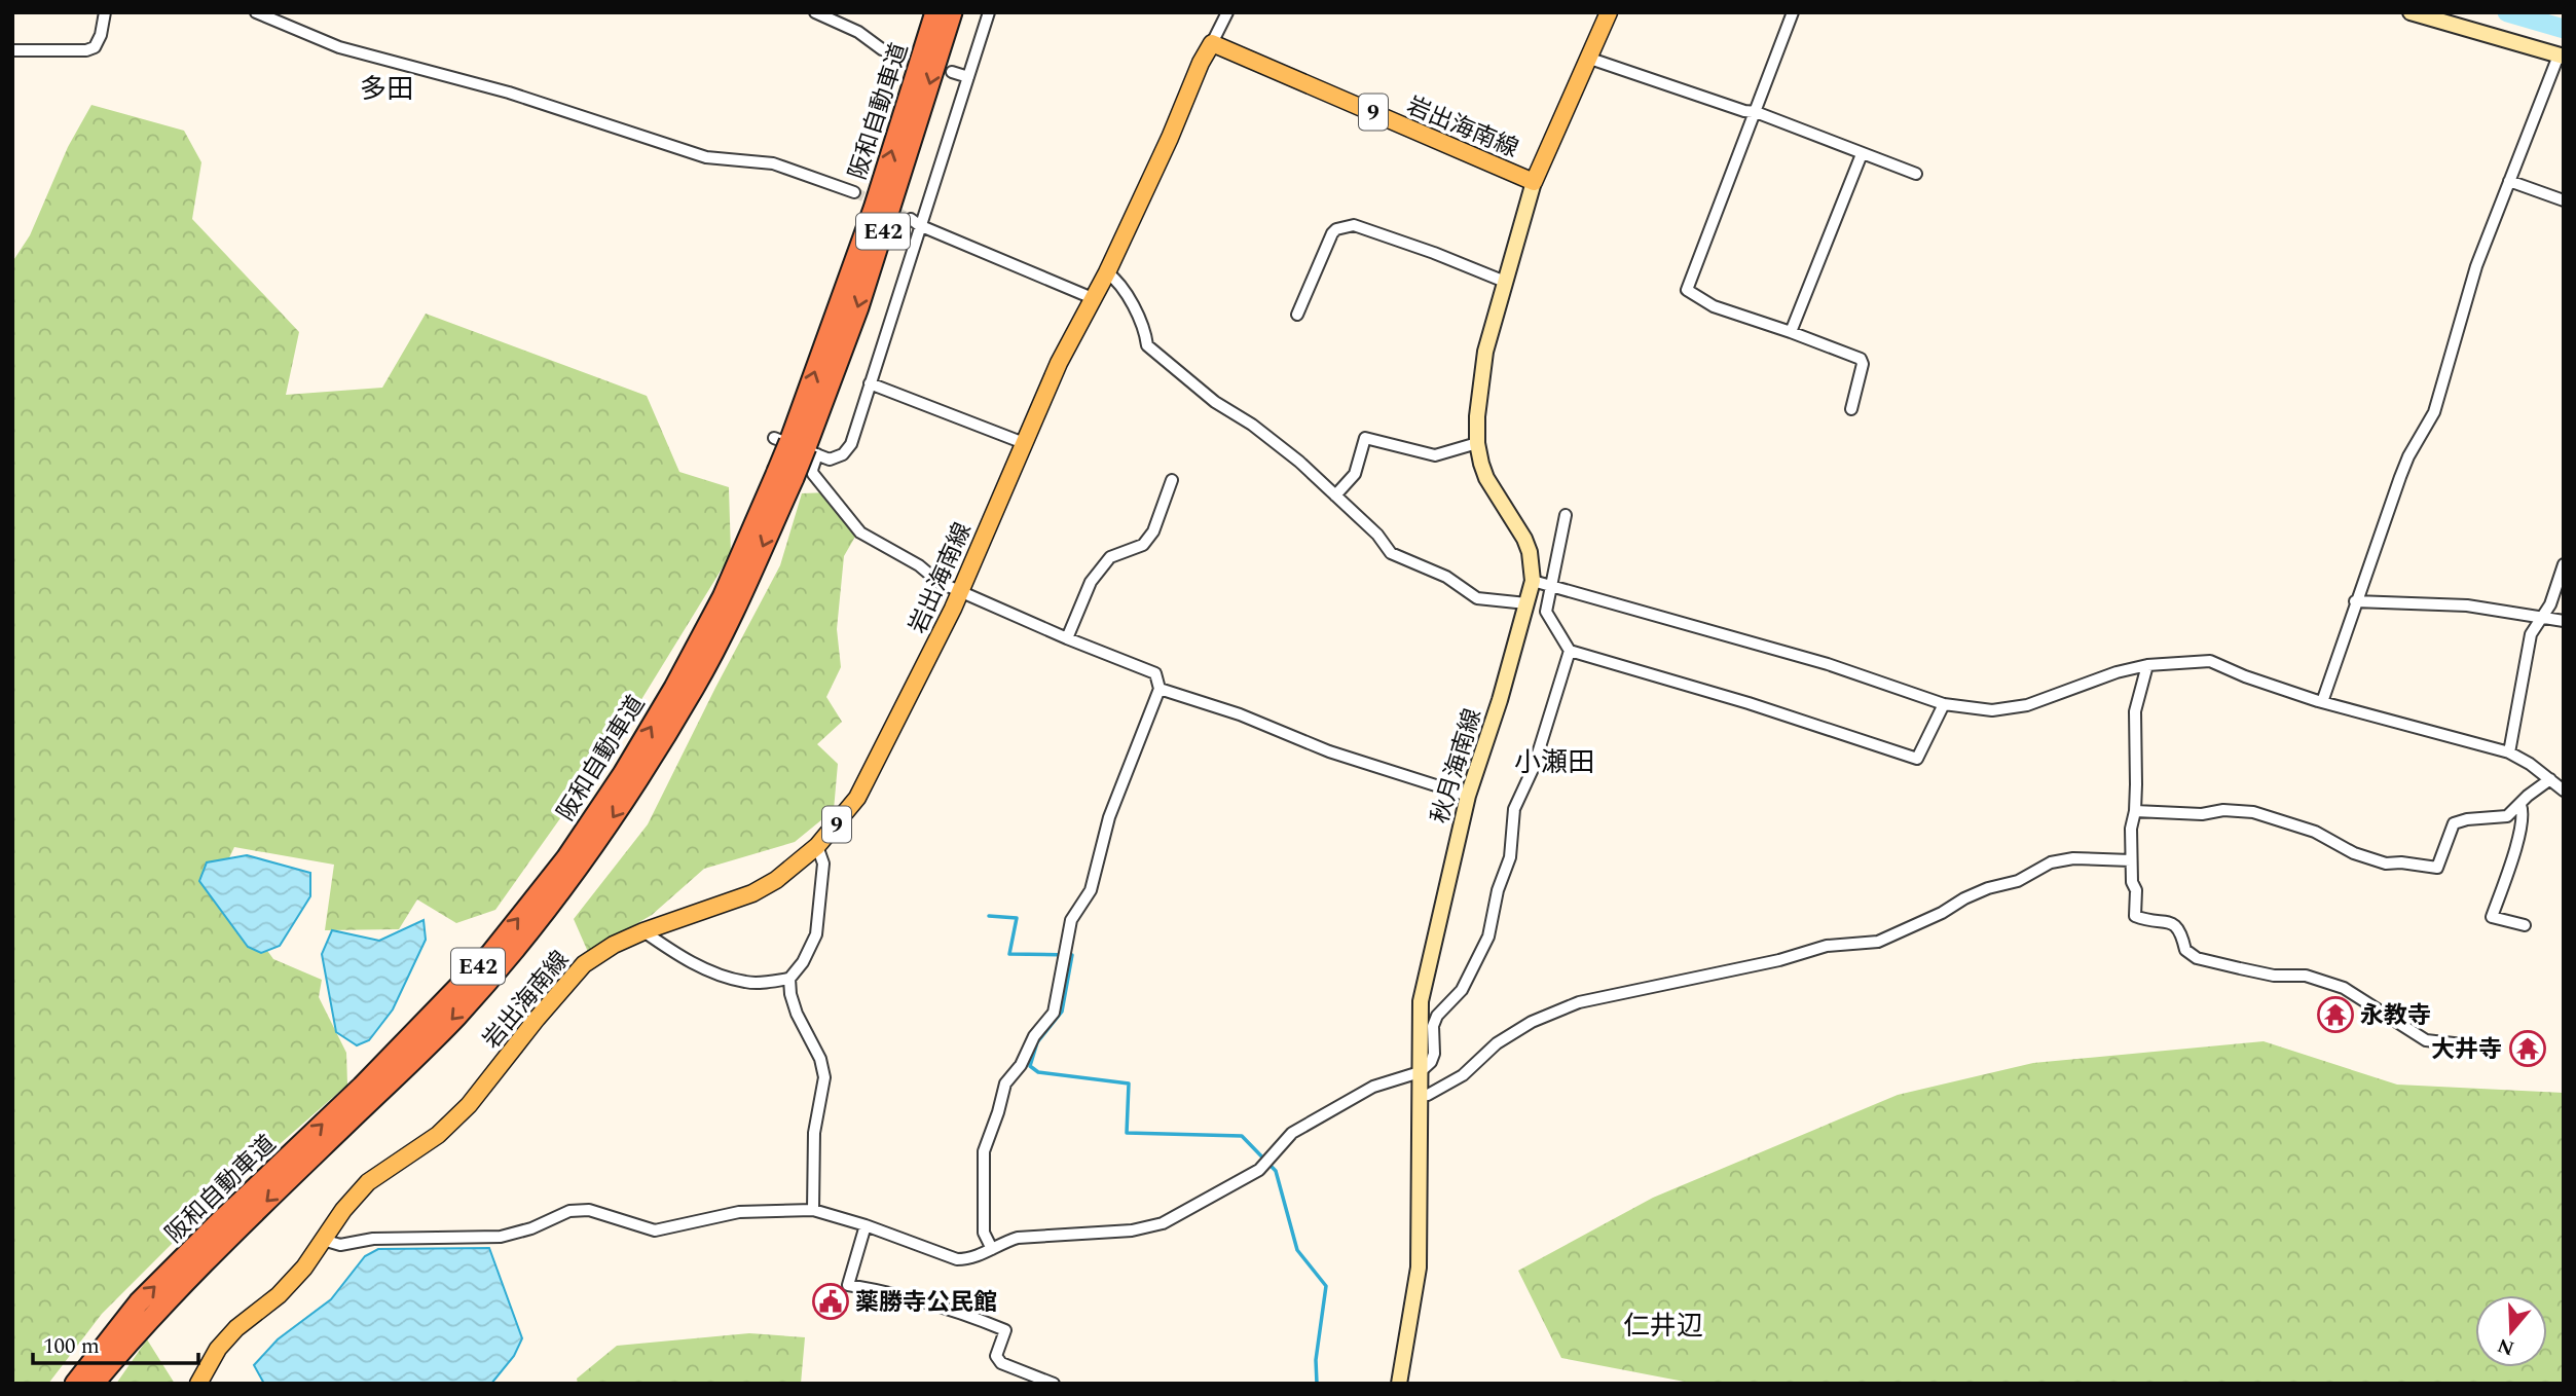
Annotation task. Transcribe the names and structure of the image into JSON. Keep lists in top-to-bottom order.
{
  "streets": {
    "highway": ["阪和自動車道", "E42"],
    "main road": ["9", "岩出海南線", "秋月海南線"]
  },
  "crossings": [
    ["岩出海南線", "秋月海南線"]
  ],
  "districts": ["多田", "小瀬田", "仁井辺"],
  "places": {
    "temple": ["永教寺", "大井寺"],
    "public building": ["薬勝寺公民館"]
  },
  "scale_bar": "100 m",
  "north": "bottom"
}
